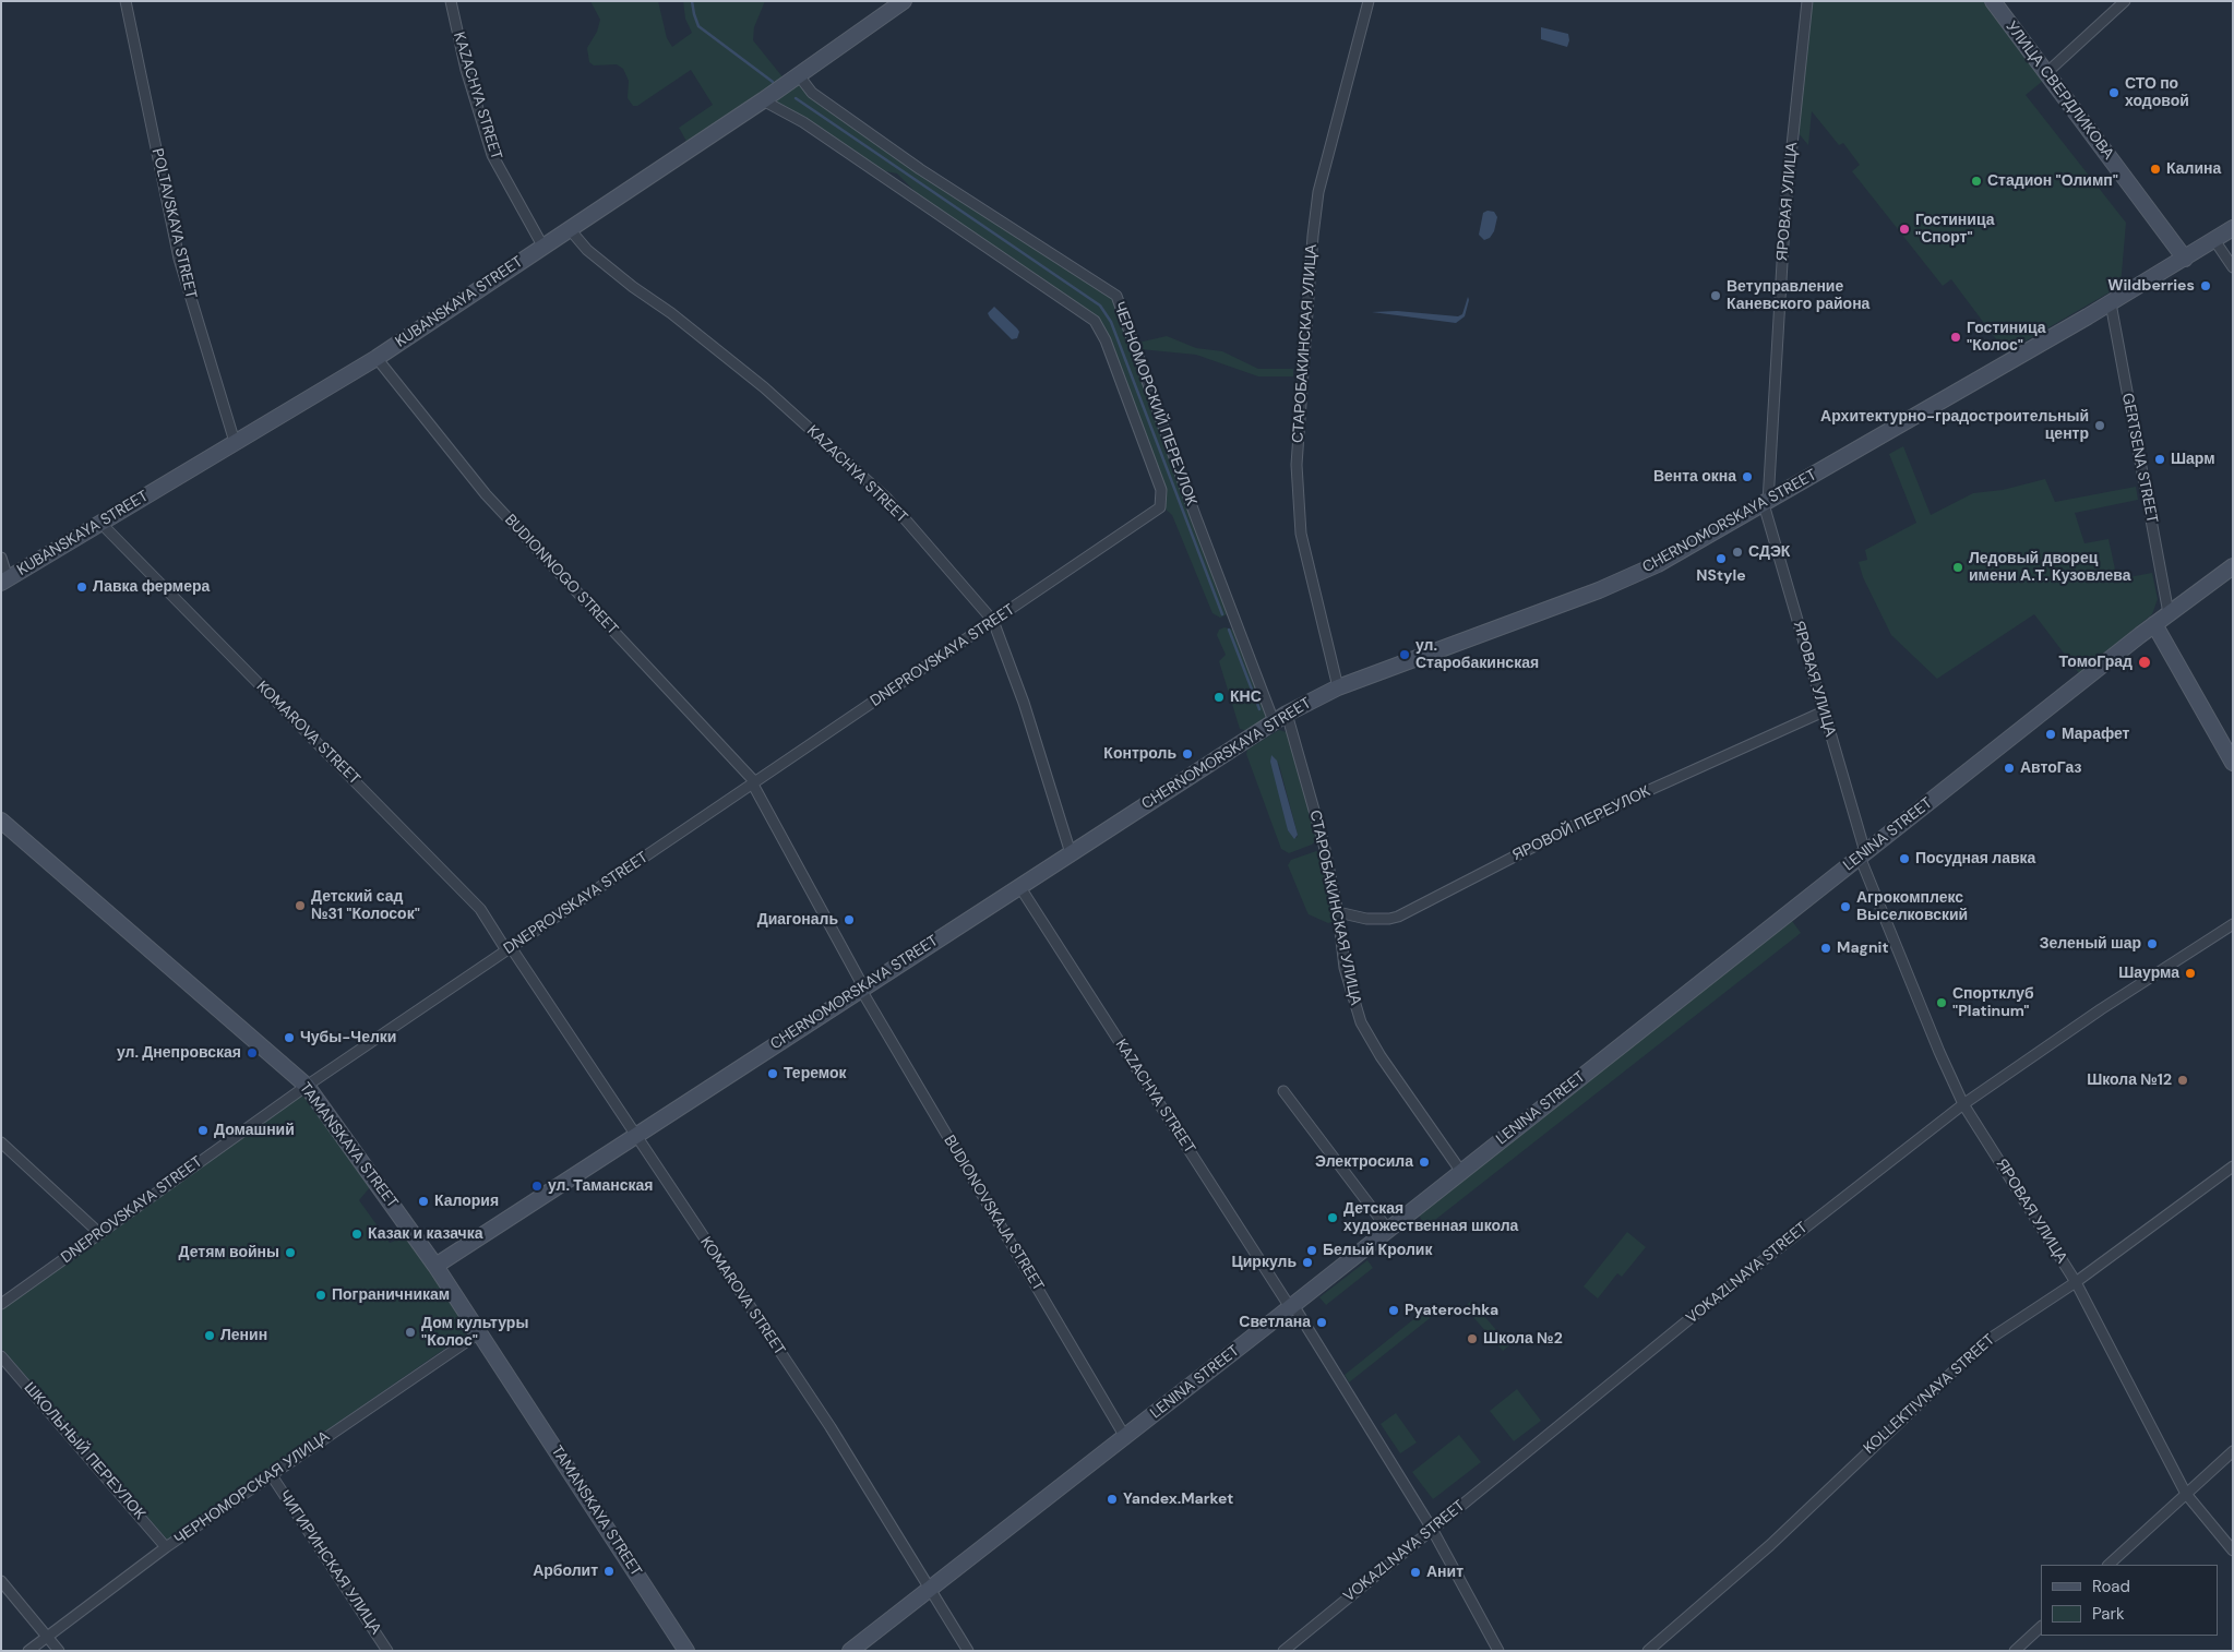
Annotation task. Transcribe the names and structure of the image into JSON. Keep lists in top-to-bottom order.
{
  "streets": {
    "street": [
      "УЛИЦА СВЕРДЛИКОВА",
      "KAZACHYA STREET",
      "ЯРОВАЯ УЛИЦА",
      "POLTAVSKAYA STREET",
      "KUBANSKAYA STREET",
      "СТАРОБАКИНСКАЯ УЛИЦА",
      "ЧЕРНОМОРСКИЙ ПЕРЕУЛОК",
      "GERTSENA STREET",
      "CHERNOMORSKAYA STREET",
      "BUDIONNOGO STREET",
      "DNEPROVSKAYA STREET",
      "KOMAROVA STREET",
      "ЯРОВОЙ ПЕРЕУЛОК",
      "LENINA STREET",
      "TAMANSKAYA STREET",
      "BUDIONOVSKAJA STREET",
      "VOKAZLNAYA STREET",
      "KOLLEKTIVNAYA STREET",
      "ШКОЛЬНЫЙ ПЕРЕУЛОК",
      "ЧЕРНОМОРСКАЯ УЛИЦА",
      "ЧИГИРИНСКАЯ УЛИЦА"
    ]
  },
  "crossings": [
    ["УЛИЦА СВЕРДЛИКОВА", "CHERNOMORSKAYA STREET"],
    ["KAZACHYA STREET", "KUBANSKAYA STREET"],
    ["KAZACHYA STREET", "CHERNOMORSKAYA STREET"],
    ["KAZACHYA STREET", "DNEPROVSKAYA STREET"],
    ["KAZACHYA STREET", "LENINA STREET"],
    ["KAZACHYA STREET", "VOKAZLNAYA STREET"],
    ["ЯРОВАЯ УЛИЦА", "CHERNOMORSKAYA STREET"],
    ["ЯРОВАЯ УЛИЦА", "ЯРОВОЙ ПЕРЕУЛОК"],
    ["ЯРОВАЯ УЛИЦА", "LENINA STREET"],
    ["ЯРОВАЯ УЛИЦА", "VOKAZLNAYA STREET"],
    ["ЯРОВАЯ УЛИЦА", "KOLLEKTIVNAYA STREET"],
    ["POLTAVSKAYA STREET", "KUBANSKAYA STREET"],
    ["KUBANSKAYA STREET", "ЧЕРНОМОРСКИЙ ПЕРЕУЛОК"],
    ["KUBANSKAYA STREET", "BUDIONNOGO STREET"],
    ["KUBANSKAYA STREET", "DNEPROVSKAYA STREET"],
    ["KUBANSKAYA STREET", "KOMAROVA STREET"],
    ["СТАРОБАКИНСКАЯ УЛИЦА", "ЧЕРНОМОРСКИЙ ПЕРЕУЛОК"],
    ["СТАРОБАКИНСКАЯ УЛИЦА", "CHERNOMORSKAYA STREET"],
    ["СТАРОБАКИНСКАЯ УЛИЦА", "ЯРОВОЙ ПЕРЕУЛОК"],
    ["СТАРОБАКИНСКАЯ УЛИЦА", "LENINA STREET"],
    ["ЧЕРНОМОРСКИЙ ПЕРЕУЛОК", "CHERNOMORSKAYA STREET"],
    ["GERTSENA STREET", "CHERNOMORSKAYA STREET"],
    ["GERTSENA STREET", "LENINA STREET"],
    ["CHERNOMORSKAYA STREET", "KOMAROVA STREET"],
    ["CHERNOMORSKAYA STREET", "TAMANSKAYA STREET"],
    ["CHERNOMORSKAYA STREET", "BUDIONOVSKAJA STREET"],
    ["BUDIONNOGO STREET", "DNEPROVSKAYA STREET"],
    ["BUDIONNOGO STREET", "BUDIONOVSKAJA STREET"],
    ["DNEPROVSKAYA STREET", "KOMAROVA STREET"],
    ["DNEPROVSKAYA STREET", "TAMANSKAYA STREET"],
    ["DNEPROVSKAYA STREET", "BUDIONOVSKAJA STREET"],
    ["KOMAROVA STREET", "LENINA STREET"],
    ["LENINA STREET", "BUDIONOVSKAJA STREET"],
    ["TAMANSKAYA STREET", "ЧЕРНОМОРСКАЯ УЛИЦА"],
    ["ШКОЛЬНЫЙ ПЕРЕУЛОК", "ЧЕРНОМОРСКАЯ УЛИЦА"],
    ["ЧЕРНОМОРСКАЯ УЛИЦА", "ЧИГИРИНСКАЯ УЛИЦА"]
  ],
  "places": [
    "СТО по ходовой",
    "Калина",
    "Стадион \"Олимп\"",
    "Гостиница \"Спорт\"",
    "Wildberries",
    "Ветуправление Каневского района",
    "Гостиница \"Колос\"",
    "Архитектурно-градостроительный центр",
    "Шарм",
    "Вента окна",
    "СДЭК",
    "NStyle",
    "Ледовый дворец имени А.Т. Кузовлева",
    "Лавка фермера",
    "ул. Старобакинская",
    "ТомоГрад",
    "КНС",
    "Марафет",
    "Контроль",
    "АвтоГаз",
    "Посудная лавка",
    "Детский сад №31 \"Колосок\"",
    "Агрокомплекс Выселковский",
    "Диагональ",
    "Зеленый шар",
    "Magnit",
    "Шаурма",
    "Спортклуб \"Platinum\"",
    "Чубы-Челки",
    "ул. Днепровская",
    "Теремок",
    "Школа №12",
    "Домашний",
    "Электросила",
    "ул. Таманская",
    "Калория",
    "Детская художественная школа",
    "Казак и казачка",
    "Белый Кролик",
    "Детям войны",
    "Циркуль",
    "Пограничникам",
    "Pyaterochka",
    "Светлана",
    "Дом культуры \"Колос\"",
    "Ленин",
    "Школа №2",
    "Yandex.Market",
    "Арболит",
    "Анит"
  ],
  "legend": ["Road", "Park"]
}
